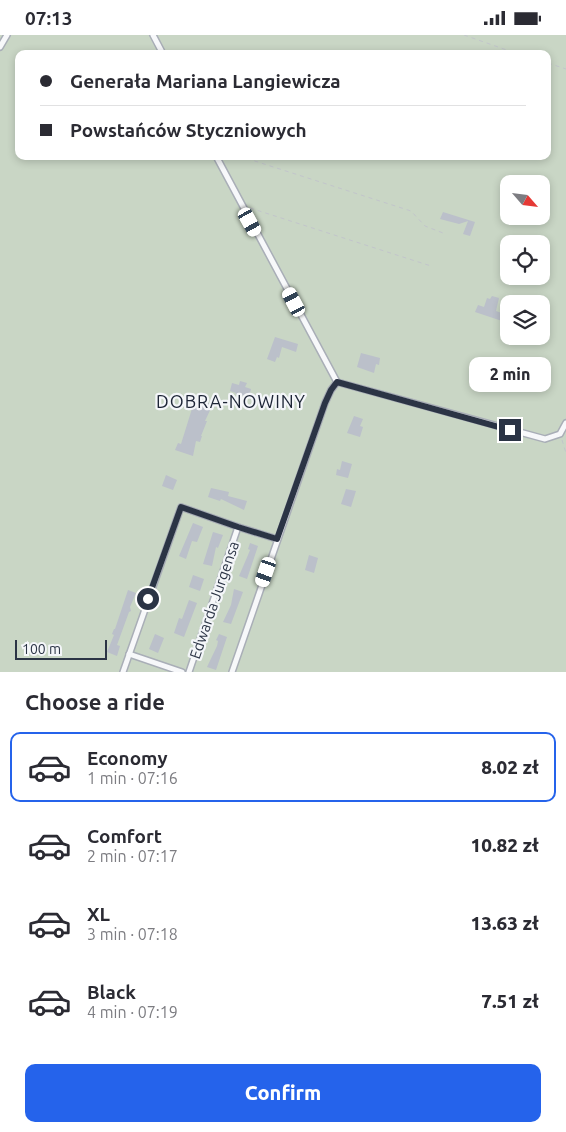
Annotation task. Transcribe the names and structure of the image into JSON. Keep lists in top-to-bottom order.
{
  "streets": {
    "street": ["Edwarda Jurgensa"]
  },
  "districts": ["DOBRA-NOWINY"],
  "scale_bar": "100 m",
  "north": "bottom right",
  "page": {
    "status": "07:13",
    "banner": ["Generała Mariana Langiewicza", "Powstańców Styczniowych"],
    "bubble": "2 min",
    "scale": "100 m",
    "heading": "Choose a ride",
    "list": [
      {
        "name": "Economy",
        "note": "1 min · 07:16",
        "value": "8.02 zł"
      },
      {
        "name": "Comfort",
        "note": "2 min · 07:17",
        "value": "10.82 zł"
      },
      {
        "name": "XL",
        "note": "3 min · 07:18",
        "value": "13.63 zł"
      },
      {
        "name": "Black",
        "note": "4 min · 07:19",
        "value": "7.51 zł"
      }
    ],
    "buttons": "Confirm"
  }
}
